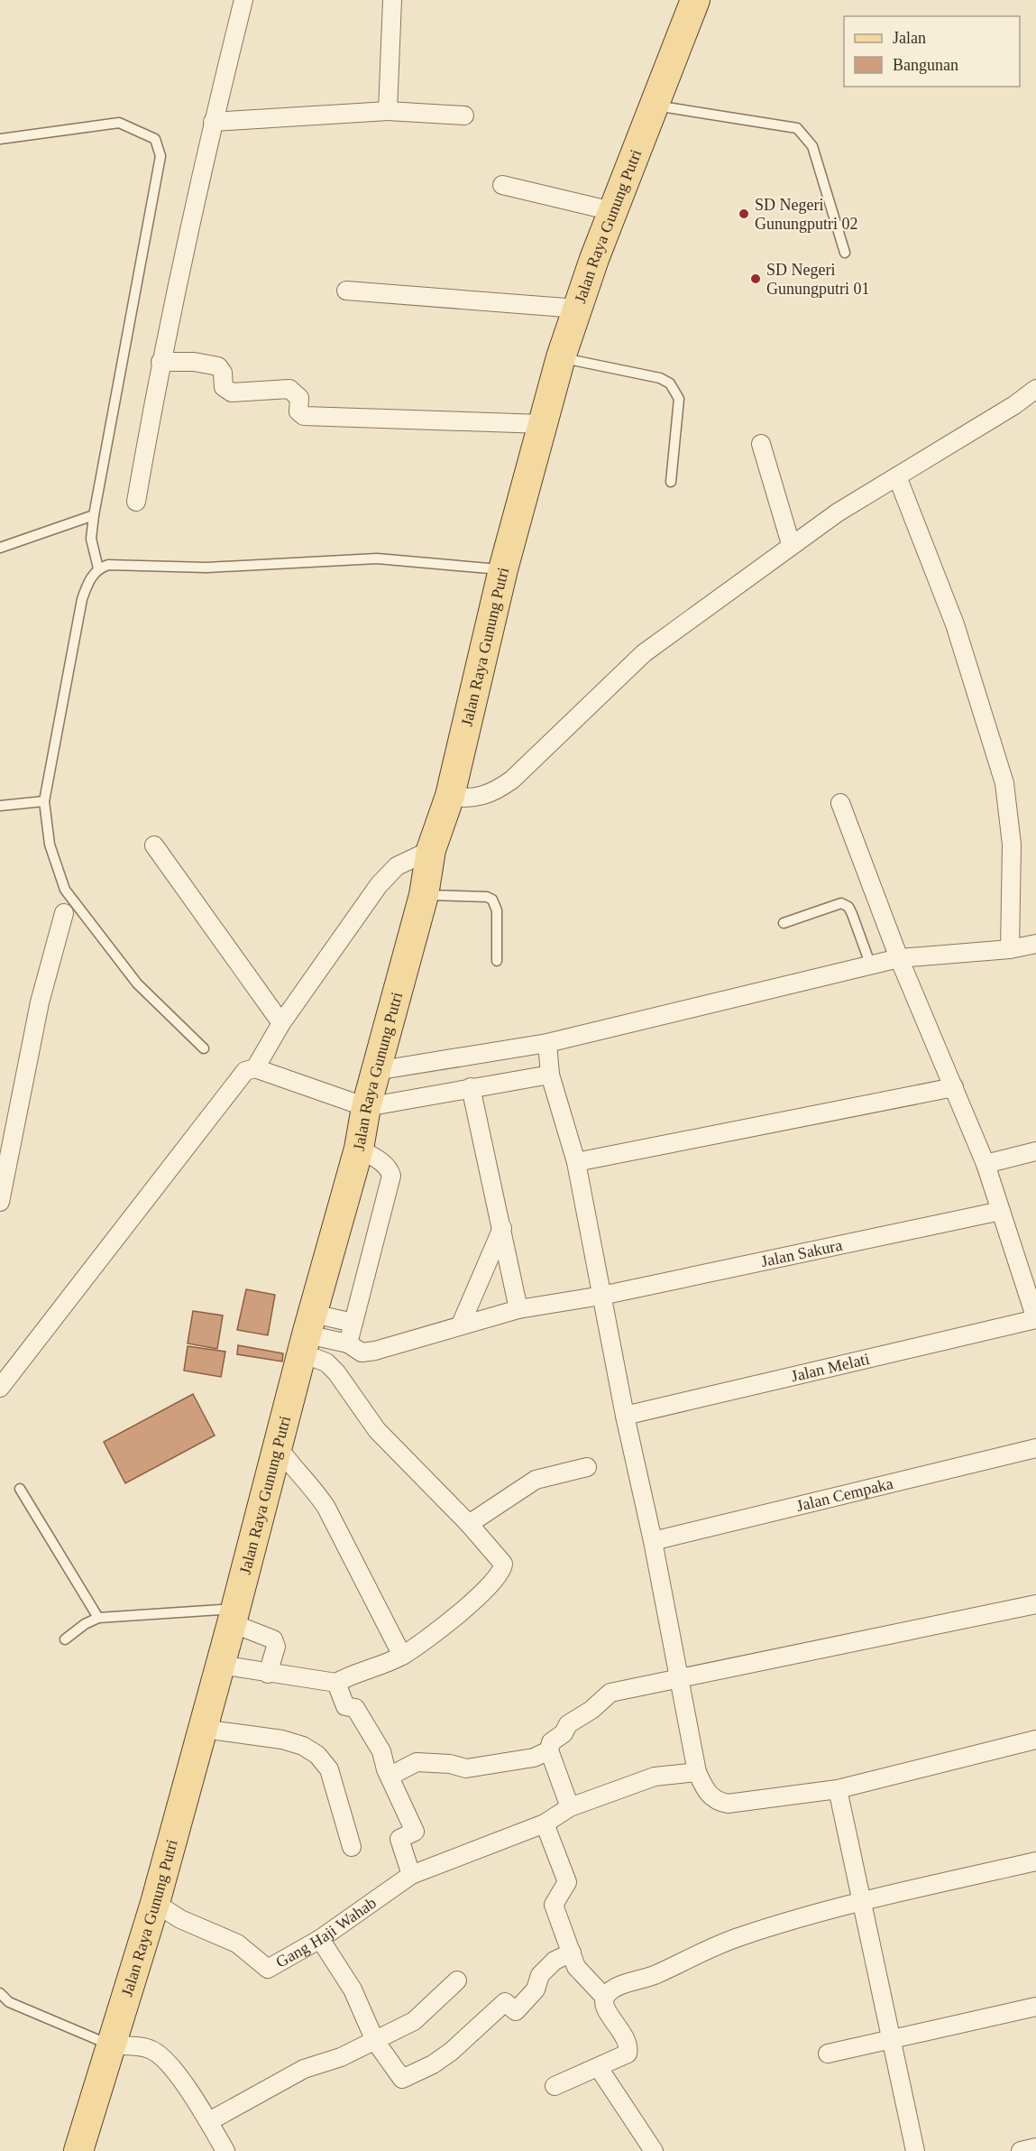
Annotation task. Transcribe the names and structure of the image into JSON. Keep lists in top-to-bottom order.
{
  "streets": {
    "main road": ["Jalan Raya Gunung Putri"],
    "street": [
      "Jalan Sakura",
      "Jalan Melati",
      "Jalan Cempaka",
      "Gang Haji Wahab"
    ]
  },
  "crossings": [
    ["Jalan Raya Gunung Putri", "Jalan Sakura"],
    ["Jalan Raya Gunung Putri", "Gang Haji Wahab"]
  ],
  "places": ["SD Negeri Gunungputri 02", "SD Negeri Gunungputri 01"],
  "legend": ["Jalan", "Bangunan"]
}
